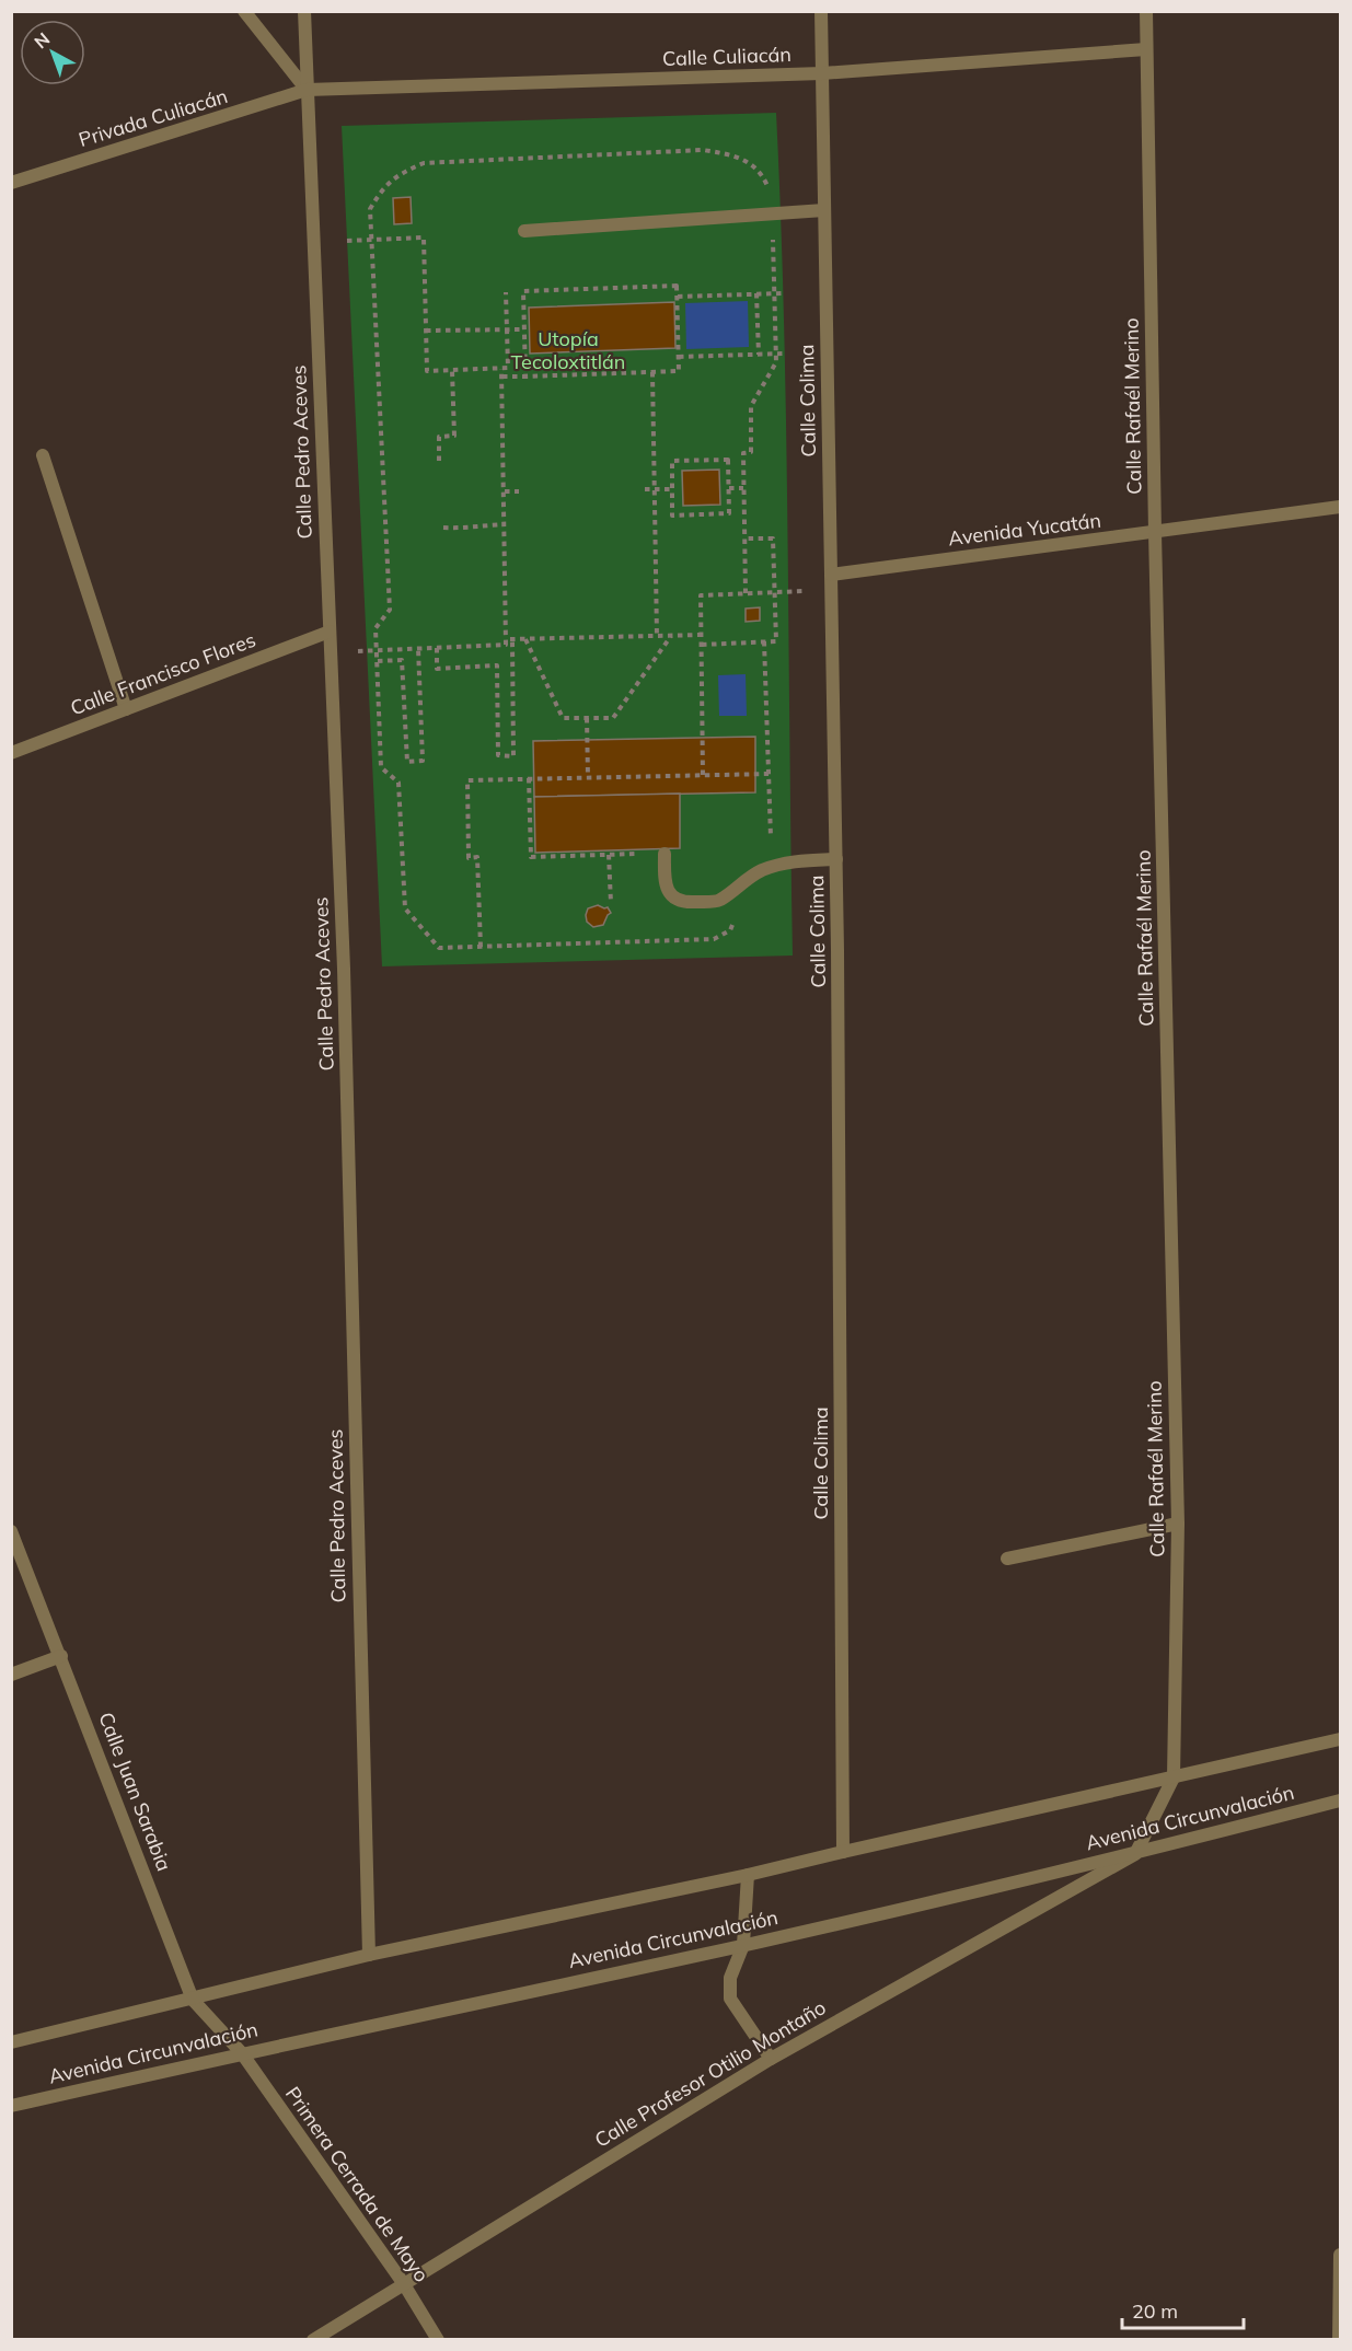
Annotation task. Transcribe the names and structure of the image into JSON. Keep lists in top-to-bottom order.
{
  "streets": {
    "street": [
      "Calle Culiacán",
      "Privada Culiacán",
      "Calle Colima",
      "Calle Rafaél Merino",
      "Calle Pedro Aceves",
      "Avenida Yucatán",
      "Calle Francisco Flores",
      "Calle Juan Sarabia",
      "Avenida Circunvalación",
      "Calle Profesor Otilio Montaño",
      "Primera Cerrada de Mayo"
    ]
  },
  "crossings": [
    ["Calle Culiacán", "Privada Culiacán"],
    ["Calle Culiacán", "Calle Colima"],
    ["Calle Culiacán", "Calle Rafaél Merino"],
    ["Calle Culiacán", "Calle Pedro Aceves"],
    ["Privada Culiacán", "Calle Pedro Aceves"],
    ["Calle Colima", "Avenida Yucatán"],
    ["Calle Colima", "Avenida Circunvalación"],
    ["Calle Rafaél Merino", "Avenida Yucatán"],
    ["Calle Rafaél Merino", "Avenida Circunvalación"],
    ["Calle Rafaél Merino", "Calle Profesor Otilio Montaño"],
    ["Calle Pedro Aceves", "Calle Francisco Flores"],
    ["Calle Pedro Aceves", "Avenida Circunvalación"],
    ["Calle Juan Sarabia", "Avenida Circunvalación"],
    ["Calle Juan Sarabia", "Primera Cerrada de Mayo"],
    ["Avenida Circunvalación", "Calle Profesor Otilio Montaño"],
    ["Avenida Circunvalación", "Primera Cerrada de Mayo"],
    ["Calle Profesor Otilio Montaño", "Primera Cerrada de Mayo"]
  ],
  "parks": ["Utopía Tecoloxtitlán"],
  "scale_bar": "20 m",
  "north": "top left"
}
